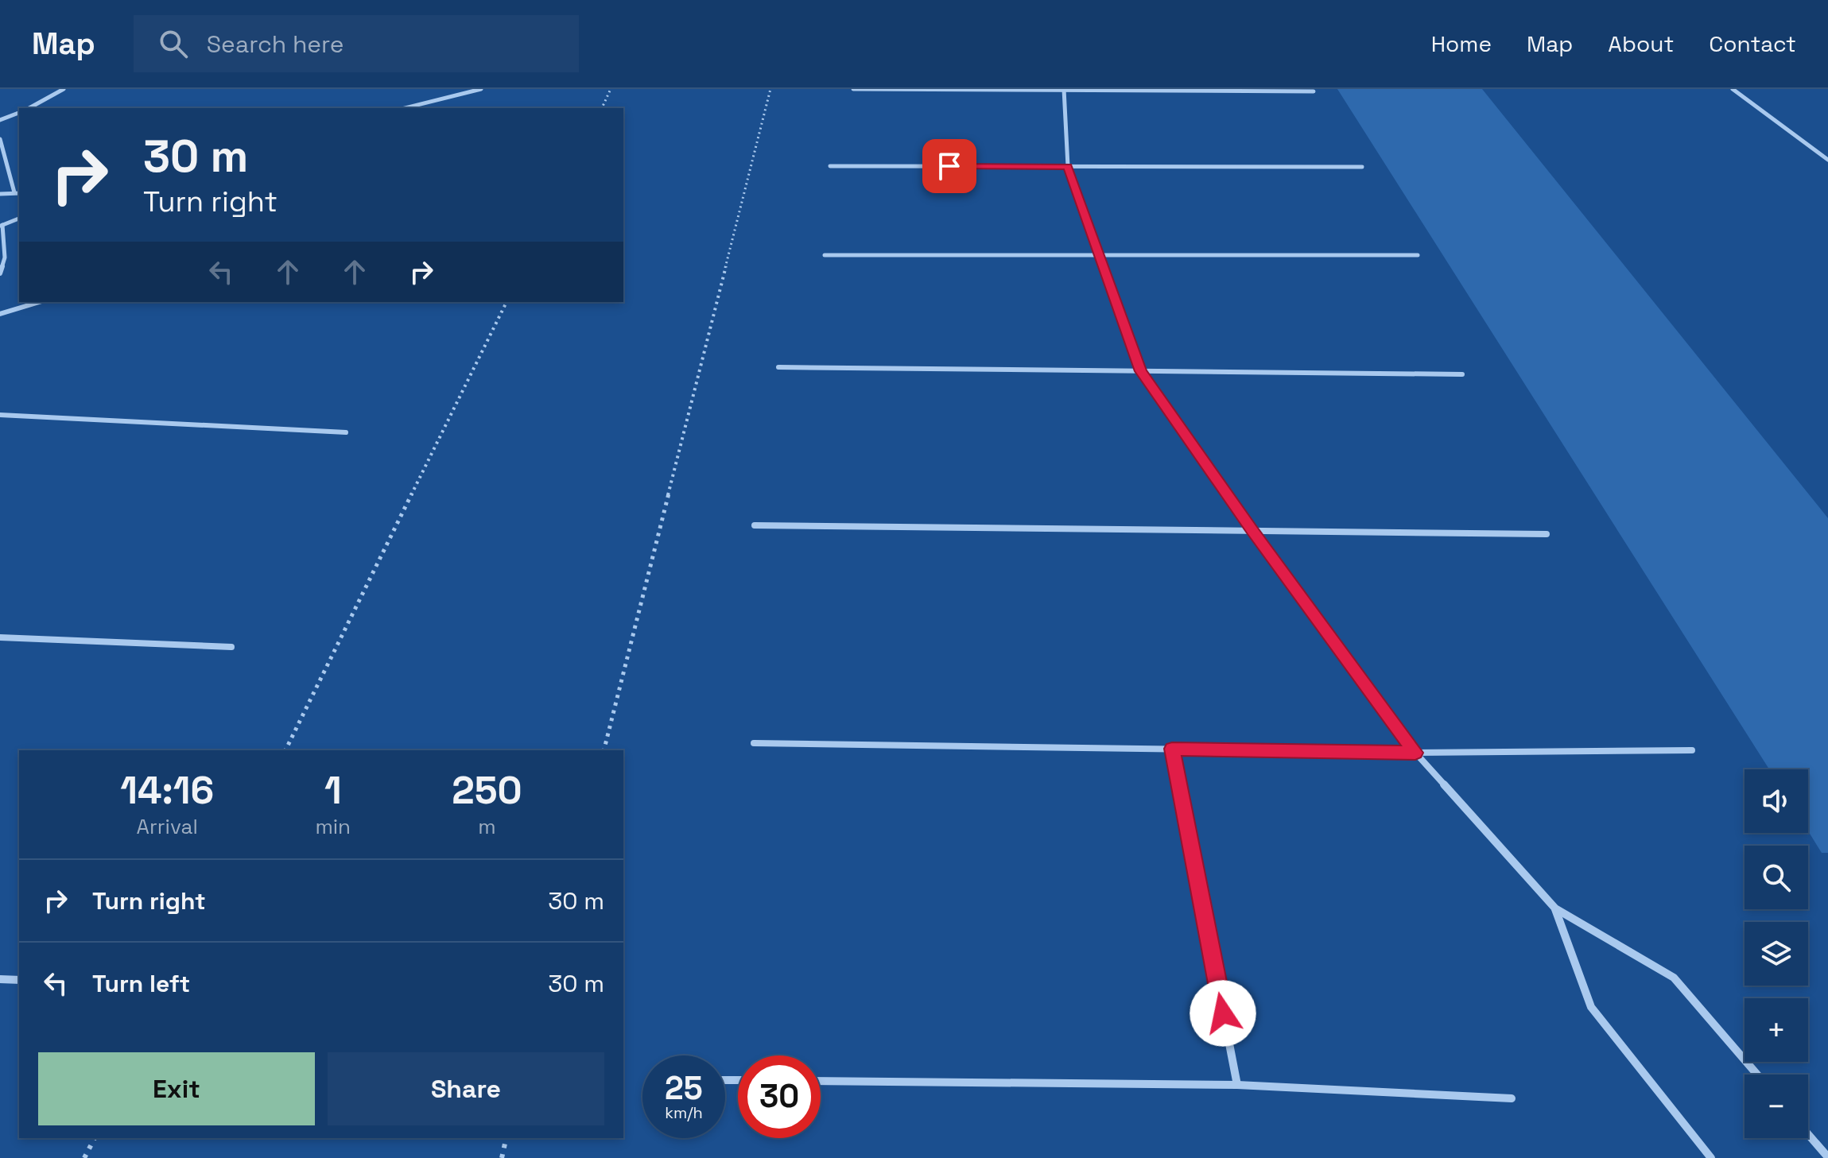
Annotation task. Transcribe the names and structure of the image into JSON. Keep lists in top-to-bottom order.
{
  "page": {
    "header": "Map",
    "search": "Search here",
    "nav": [
      "Home",
      "Map",
      "About",
      "Contact"
    ],
    "turn": ["30 m", "Turn right"],
    "eta": [
      "14:16",
      "Arrival",
      "1",
      "min",
      "250",
      "m"
    ],
    "map_buttons": ["+", "−"],
    "list": [
      {
        "name": "Turn right",
        "value": "30 m"
      },
      {
        "name": "Turn left",
        "value": "30 m"
      }
    ],
    "buttons": ["Exit", "Share"],
    "speed": "25 km/h",
    "limit": "30"
  }
}
